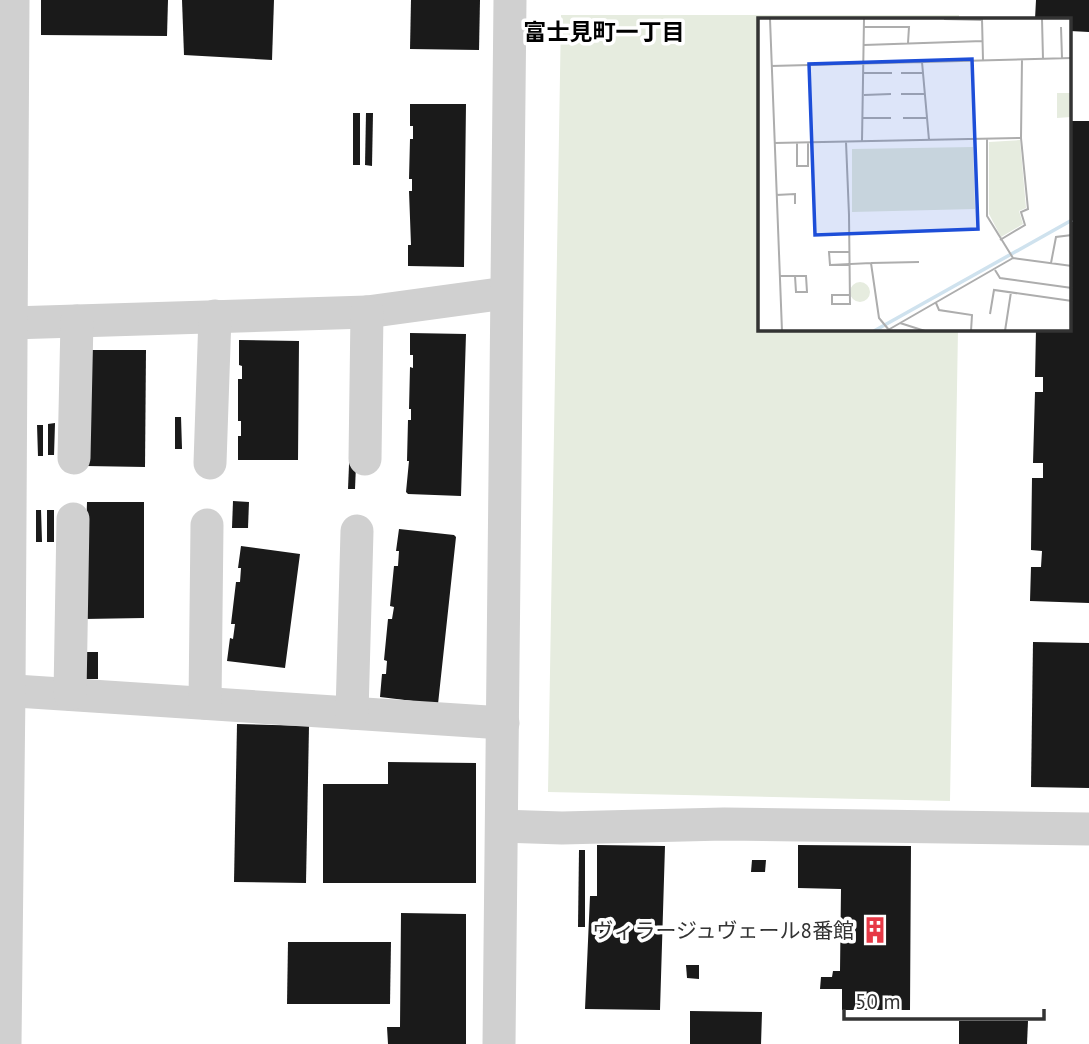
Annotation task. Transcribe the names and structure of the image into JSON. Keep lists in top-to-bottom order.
{
  "districts": ["富士見町一丁目"],
  "places": {
    "building": ["ヴィラージュヴェール8番館"]
  },
  "scale_bar": "50 m"
}
